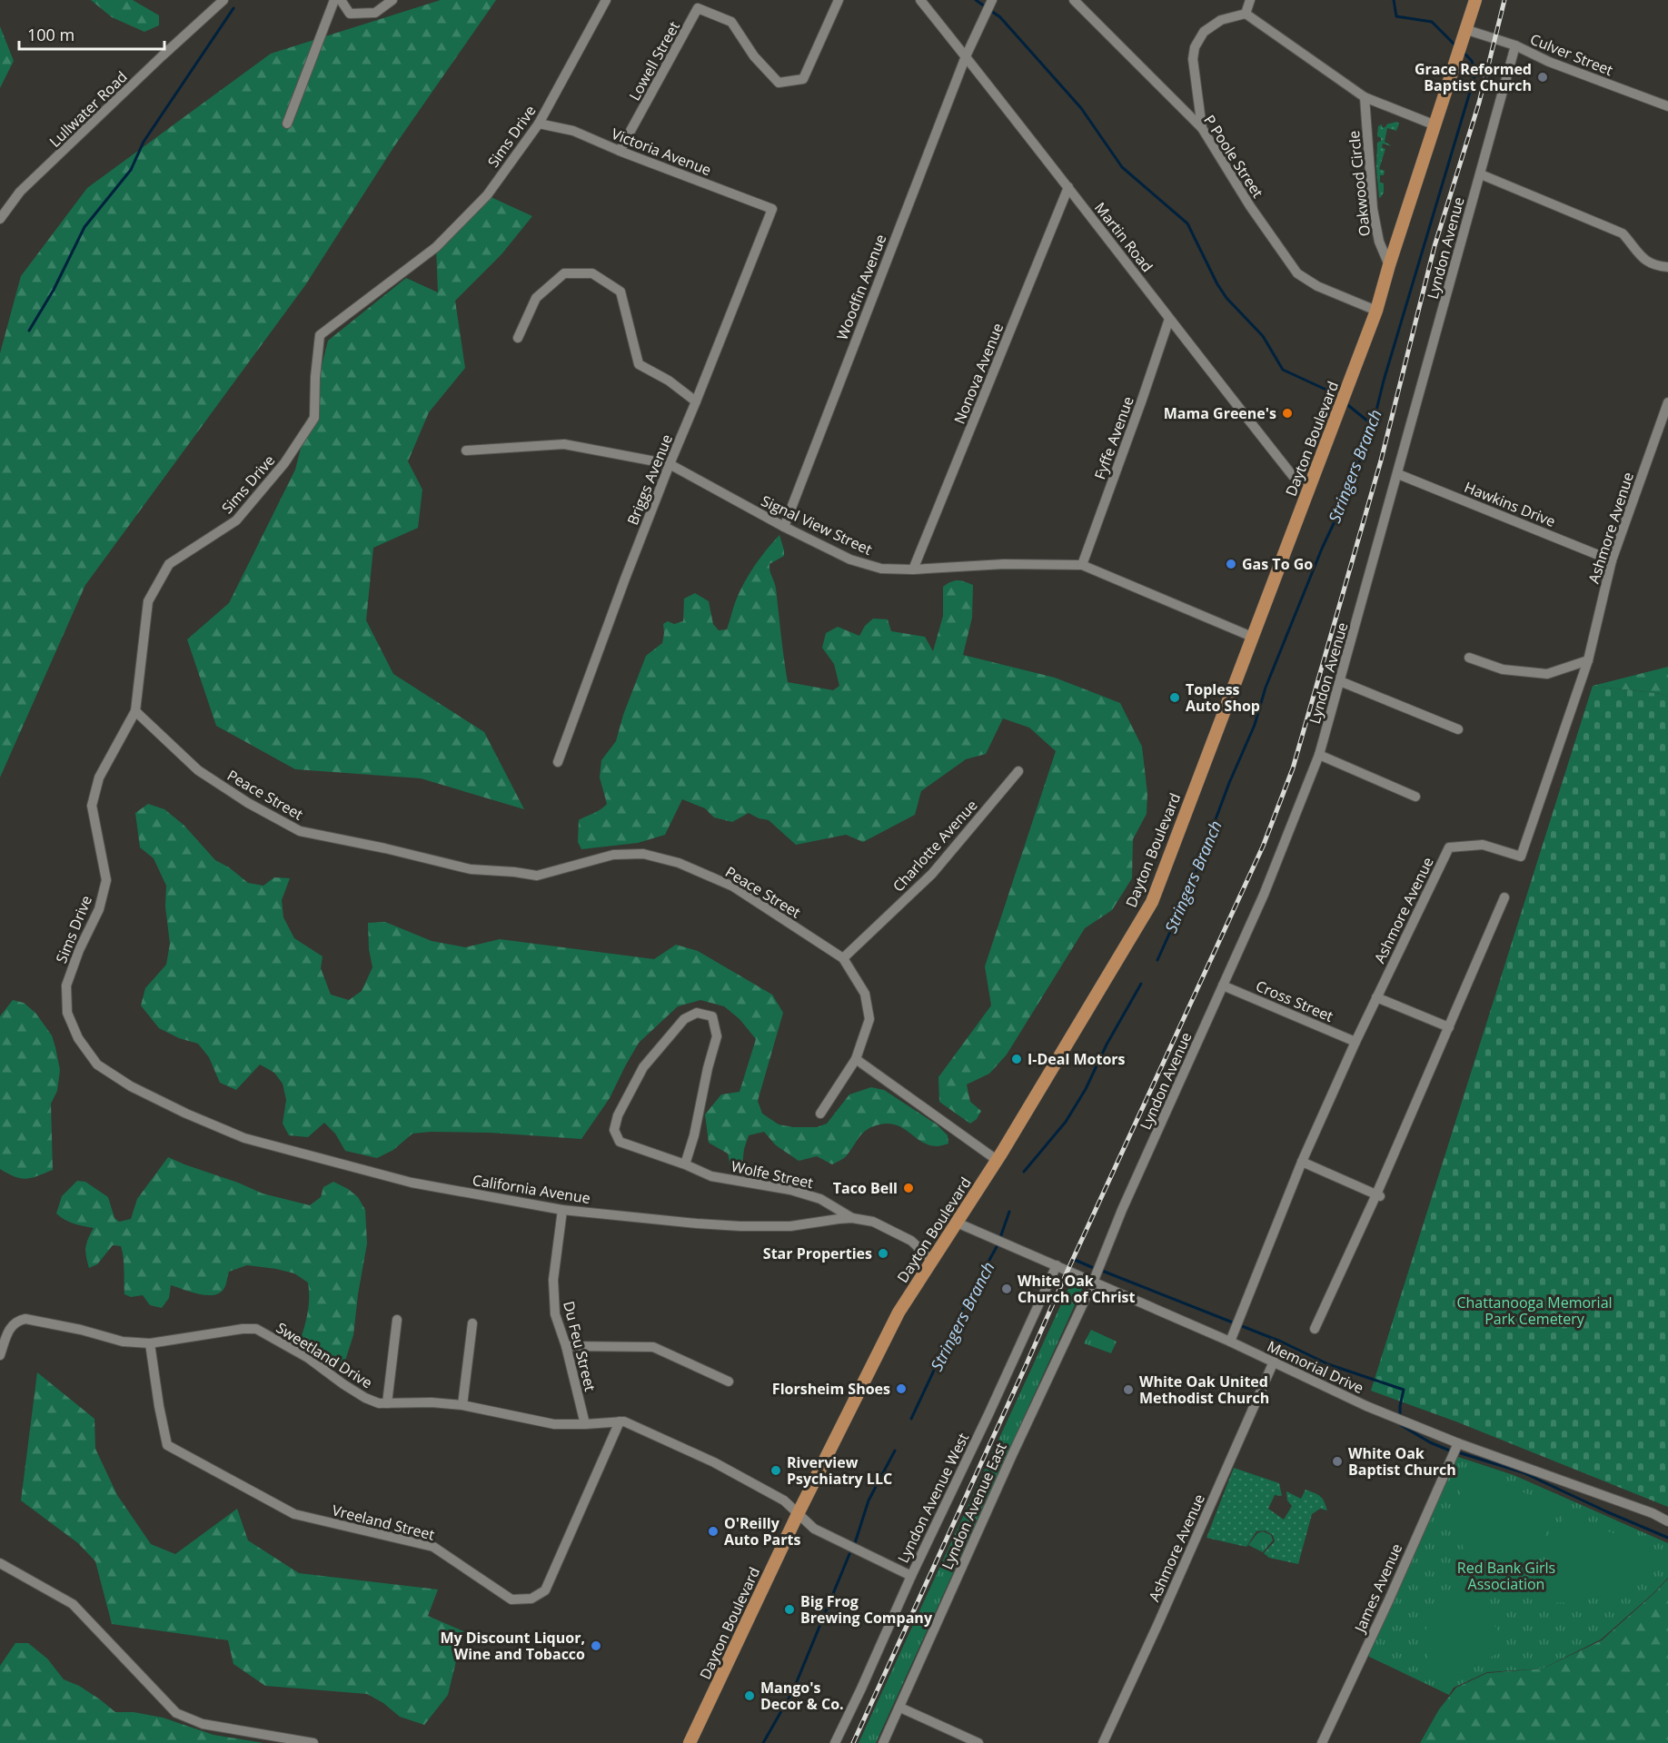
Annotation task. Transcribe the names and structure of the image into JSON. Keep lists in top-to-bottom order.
{
  "streets": {
    "main road": ["Dayton Boulevard"],
    "street": [
      "Culver Street",
      "Lowell Street",
      "Lullwater Road",
      "Sims Drive",
      "Victoria Avenue",
      "P Poole Street",
      "Oakwood Circle",
      "Martin Road",
      "Lyndon Avenue",
      "Woodfin Avenue",
      "Nonova Avenue",
      "Fyffe Avenue",
      "Briggs Avenue",
      "Hawkins Drive",
      "Signal View Street",
      "Ashmore Avenue",
      "Peace Street",
      "Charlotte Avenue",
      "Cross Street",
      "Wolfe Street",
      "California Avenue",
      "Du Feu Street",
      "Sweetland Drive",
      "Memorial Drive",
      "Lyndon Avenue West",
      "Lyndon Avenue East",
      "Vreeland Street",
      "James Avenue"
    ]
  },
  "crossings": [
    ["Culver Street", "Lyndon Avenue"],
    ["Culver Street", "Dayton Boulevard"],
    ["Lowell Street", "Victoria Avenue"],
    ["Sims Drive", "Victoria Avenue"],
    ["Sims Drive", "Peace Street"],
    ["Sims Drive", "California Avenue"],
    ["Victoria Avenue", "Briggs Avenue"],
    ["P Poole Street", "Dayton Boulevard"],
    ["Oakwood Circle", "Dayton Boulevard"],
    ["Martin Road", "Woodfin Avenue"],
    ["Martin Road", "Nonova Avenue"],
    ["Martin Road", "Fyffe Avenue"],
    ["Martin Road", "Dayton Boulevard"],
    ["Lyndon Avenue", "Hawkins Drive"],
    ["Lyndon Avenue", "Cross Street"],
    ["Lyndon Avenue", "Memorial Drive"],
    ["Lyndon Avenue", "Lyndon Avenue East"],
    ["Woodfin Avenue", "Signal View Street"],
    ["Nonova Avenue", "Signal View Street"],
    ["Fyffe Avenue", "Signal View Street"],
    ["Dayton Boulevard", "Signal View Street"],
    ["Dayton Boulevard", "California Avenue"],
    ["Dayton Boulevard", "Sweetland Drive"],
    ["Dayton Boulevard", "Memorial Drive"],
    ["Briggs Avenue", "Signal View Street"],
    ["Hawkins Drive", "Ashmore Avenue"],
    ["Ashmore Avenue", "Cross Street"],
    ["Ashmore Avenue", "Memorial Drive"],
    ["Peace Street", "Charlotte Avenue"],
    ["Wolfe Street", "California Avenue"],
    ["California Avenue", "Du Feu Street"],
    ["Du Feu Street", "Sweetland Drive"],
    ["Sweetland Drive", "Lyndon Avenue West"],
    ["Sweetland Drive", "Vreeland Street"],
    ["Memorial Drive", "Lyndon Avenue West"],
    ["Memorial Drive", "Lyndon Avenue East"],
    ["Memorial Drive", "James Avenue"]
  ],
  "water": ["Stringers Branch"],
  "parks": ["Chattanooga Memorial Park Cemetery", "Red Bank Girls Association"],
  "places": [
    "Grace Reformed Baptist Church",
    "Mama Greene's",
    "Gas To Go",
    "Topless Auto Shop",
    "I-Deal Motors",
    "Taco Bell",
    "Star Properties",
    "White Oak Church of Christ",
    "Florsheim Shoes",
    "White Oak United Methodist Church",
    "White Oak Baptist Church",
    "Riverview Psychiatry LLC",
    "O'Reilly Auto Parts",
    "Big Frog Brewing Company",
    "My Discount Liquor, Wine and Tobacco",
    "Mango's Decor & Co."
  ],
  "scale_bar": "100 m"
}
